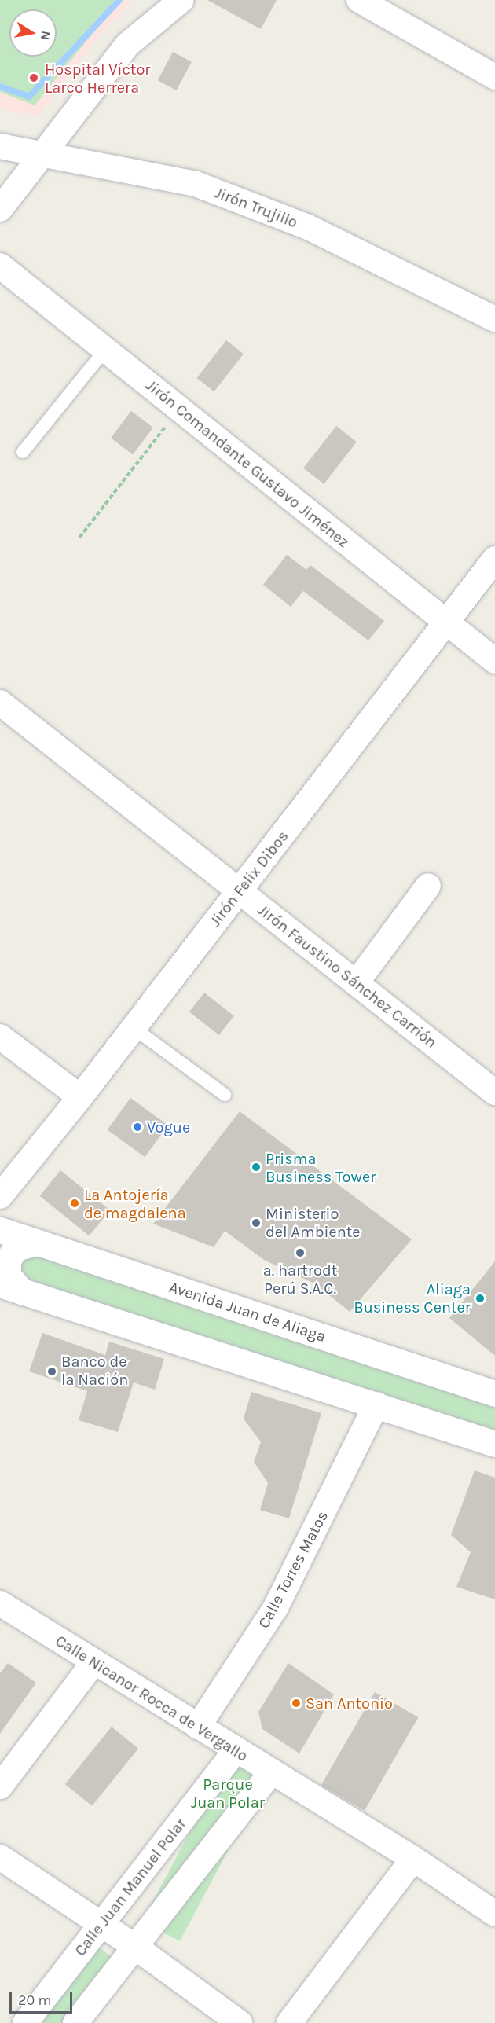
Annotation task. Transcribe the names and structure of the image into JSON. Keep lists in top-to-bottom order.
{
  "streets": {
    "main road": ["Avenida Juan de Aliaga"],
    "street": [
      "Jirón Trujillo",
      "Jirón Comandante Gustavo Jiménez",
      "Jirón Felix Dibos",
      "Jirón Faustino Sánchez Carrión",
      "Calle Torres Matos",
      "Calle Nicanor Rocca de Vergallo",
      "Calle Juan Manuel Polar"
    ]
  },
  "crossings": [
    ["Jirón Comandante Gustavo Jiménez", "Jirón Felix Dibos"],
    ["Jirón Felix Dibos", "Jirón Faustino Sánchez Carrión"],
    ["Calle Torres Matos", "Calle Nicanor Rocca de Vergallo"],
    ["Calle Nicanor Rocca de Vergallo", "Calle Juan Manuel Polar"]
  ],
  "parks": ["Parque Juan Polar"],
  "places": [
    "Hospital Víctor Larco Herrera",
    "Vogue",
    "Prisma Business Tower",
    "La Antojería de magdalena",
    "Ministerio del Ambiente",
    "a. hartrodt Perú S.A.C.",
    "Aliaga Business Center",
    "Banco de la Nación",
    "San Antonio"
  ],
  "scale_bar": "20 m",
  "north": "right"
}
